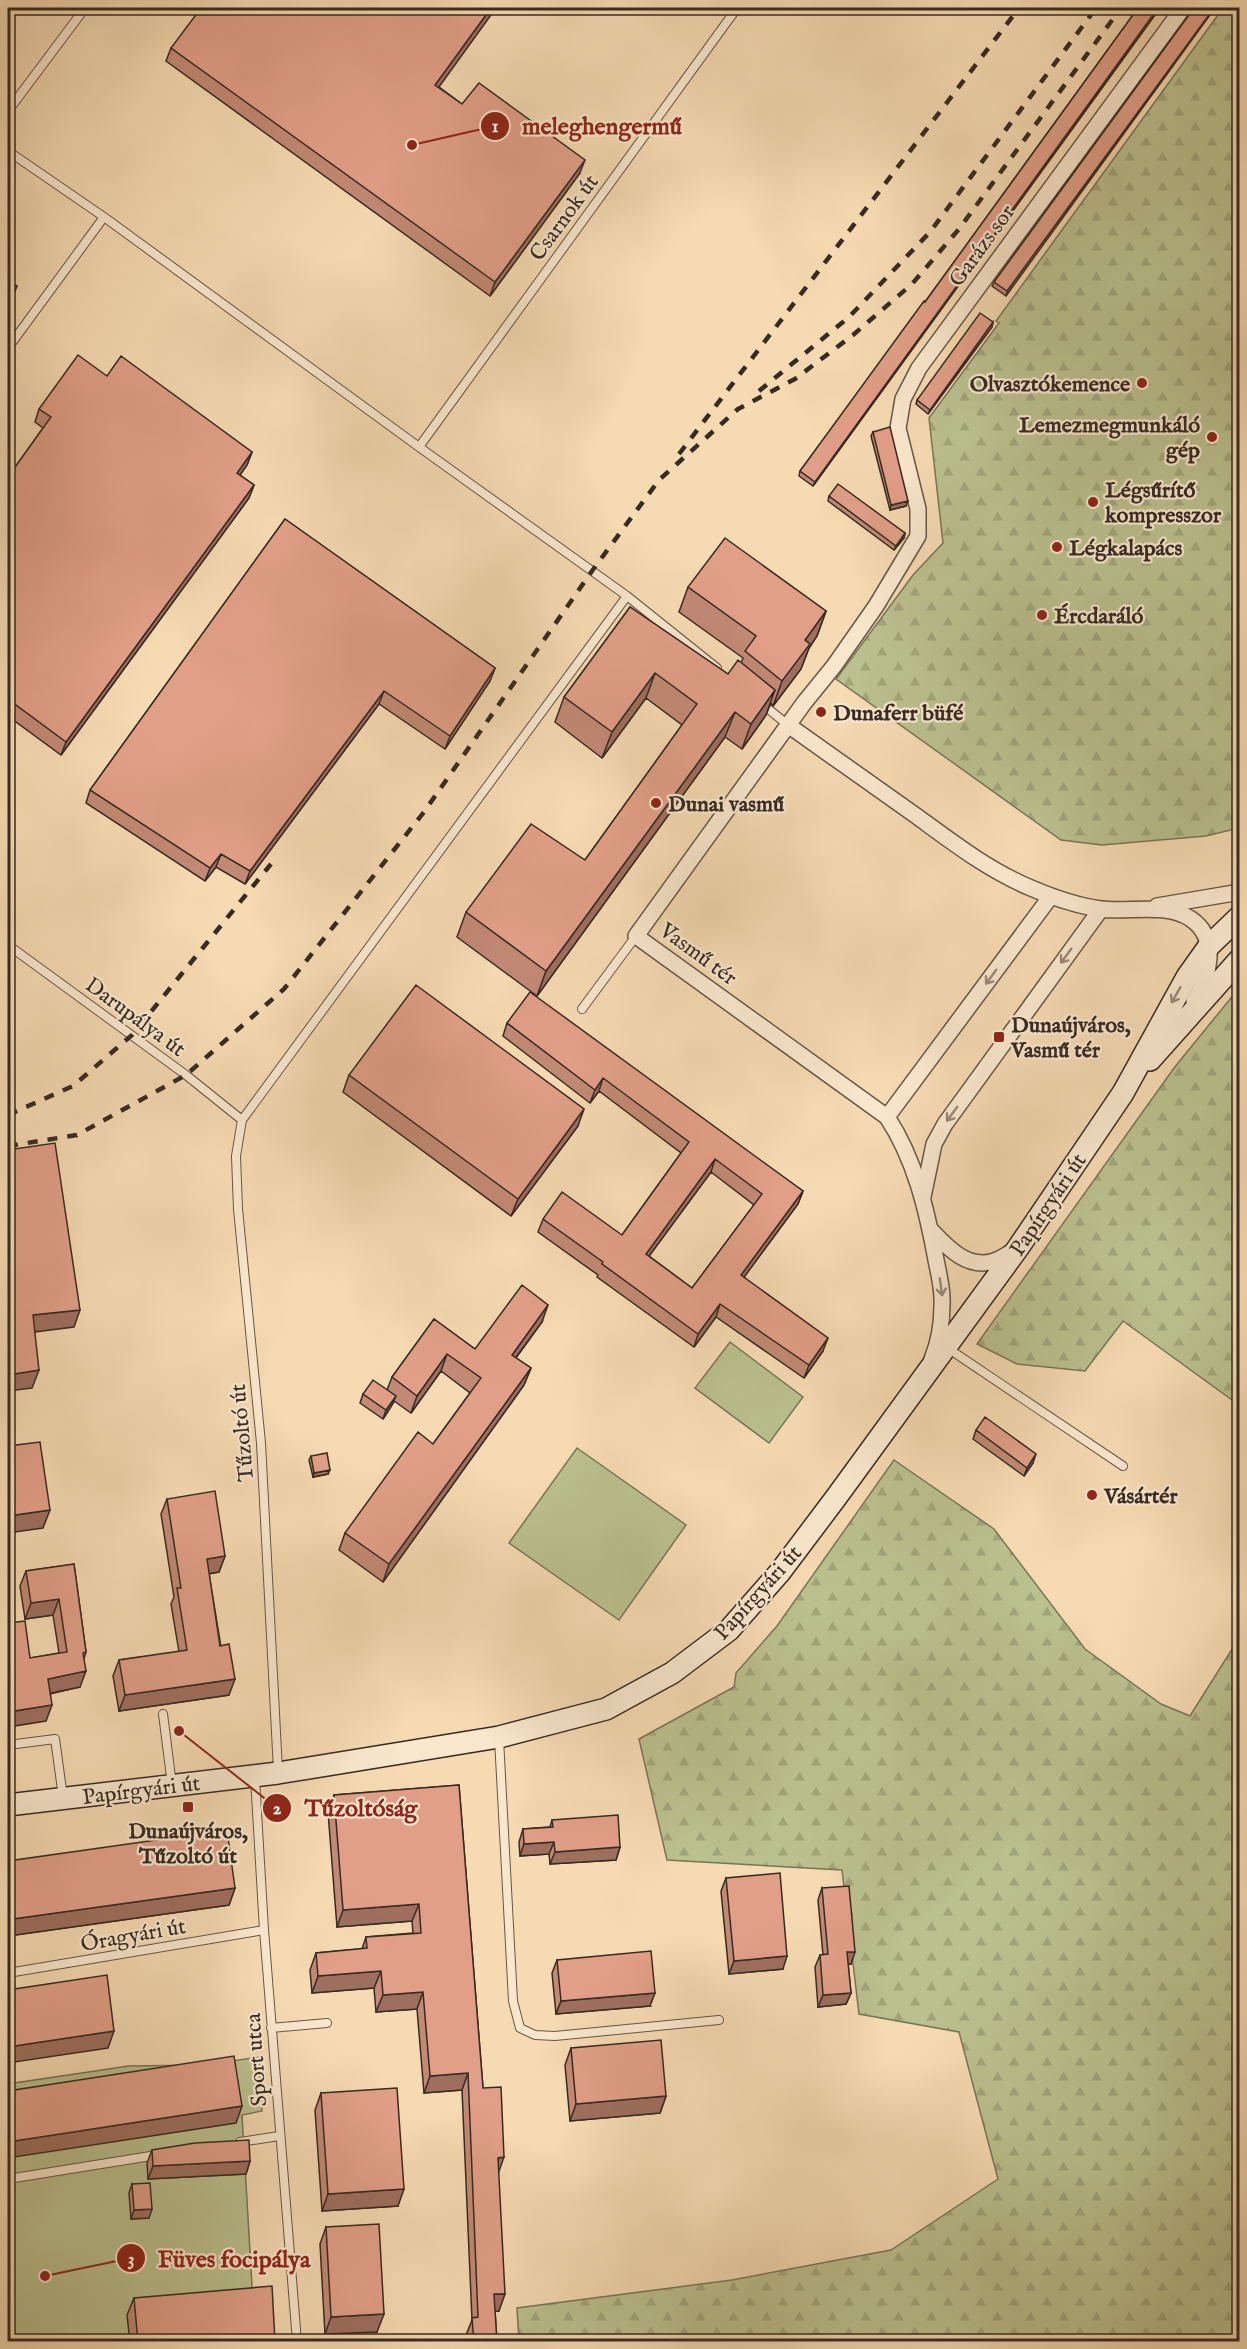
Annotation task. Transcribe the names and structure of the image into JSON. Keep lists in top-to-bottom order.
{
  "streets": {
    "street": ["Garázs sor", "Vasmű tér", "Papírgyári út"],
    "lane": [
      "Csarnok út",
      "Darupálya út",
      "Tűzoltó út",
      "Óragyári út",
      "Sport utca"
    ]
  },
  "crossings": [
    ["Garázs sor", "Vasmű tér"],
    ["Vasmű tér", "Papírgyári út"],
    ["Darupálya út", "Tűzoltó út"],
    ["Papírgyári út", "Tűzoltó út"],
    ["Papírgyári út", "Sport utca"],
    ["Óragyári út", "Sport utca"]
  ],
  "places": {
    "other": [
      "meleghengermű",
      "Olvasztókemence",
      "Lemezmegmunkáló gép",
      "Légsűrítő kompresszor",
      "Légkalapács",
      "Ércdaráló",
      "Dunaferr büfé",
      "Dunai vasmű",
      "Vásártér",
      "Tűzoltóság",
      "Füves focipálya"
    ],
    "transit": ["Dunaújváros, Vasmű tér", "Dunaújváros, Tűzoltó út"]
  }
}
